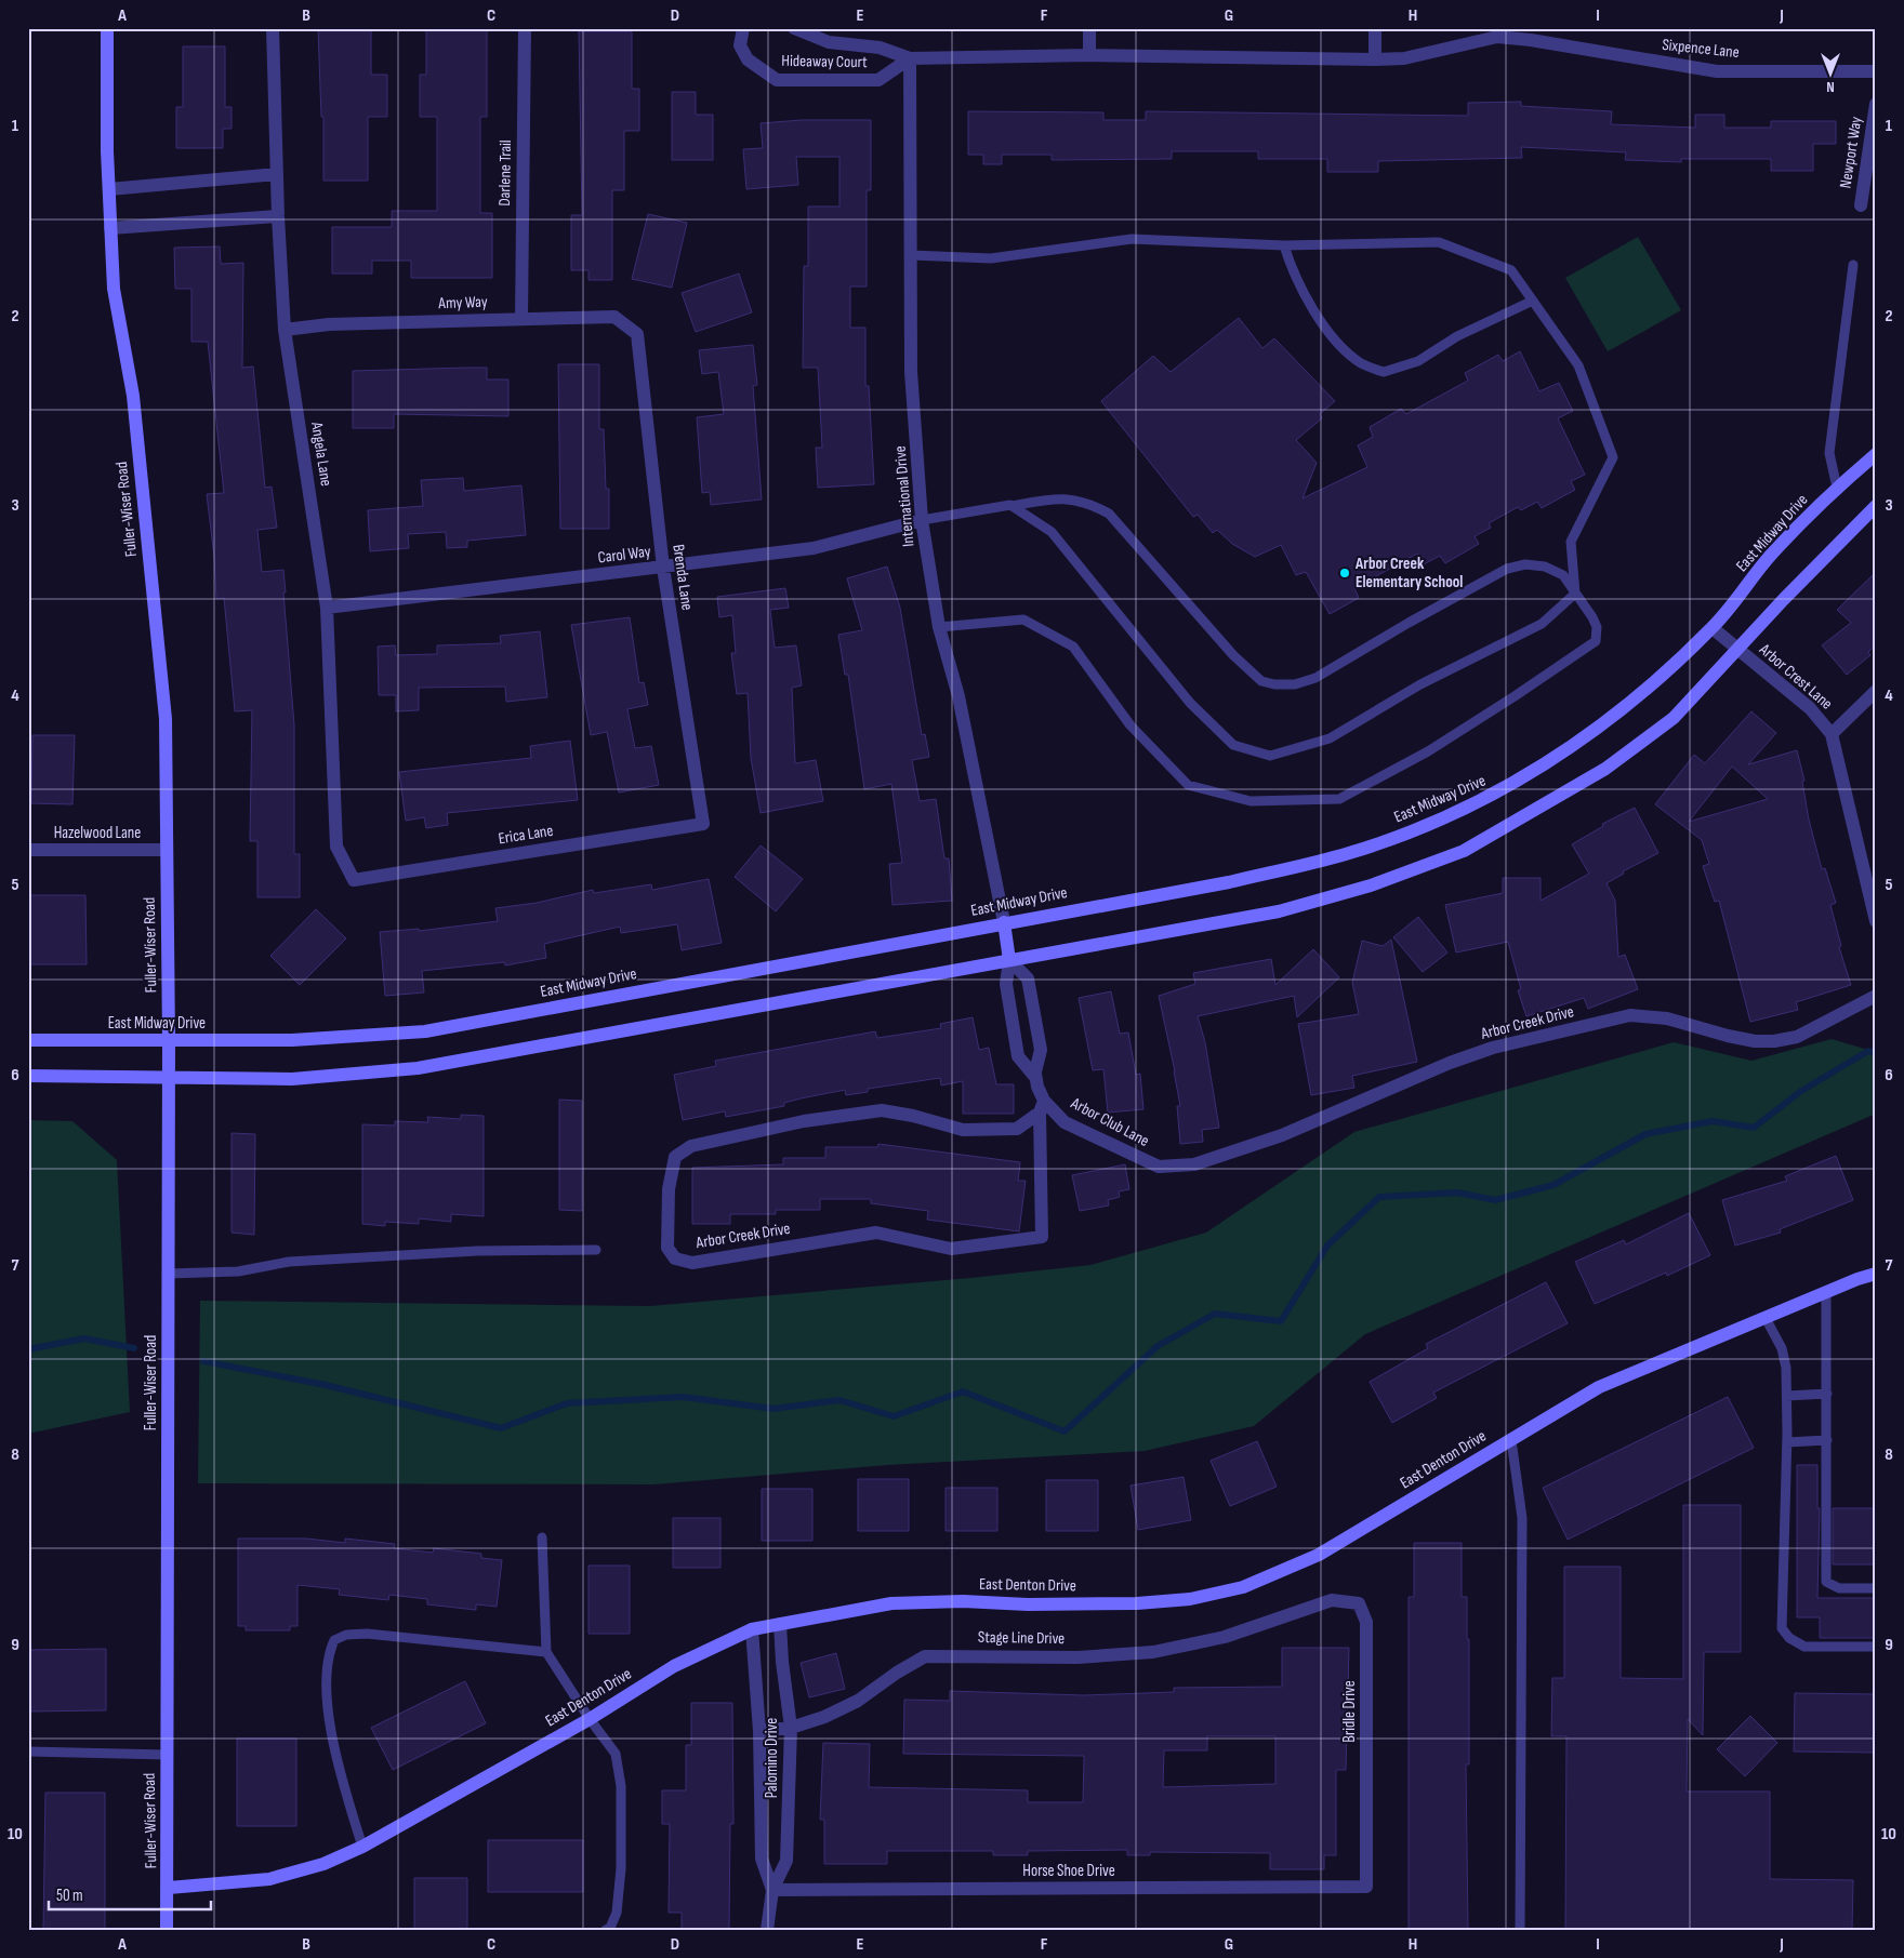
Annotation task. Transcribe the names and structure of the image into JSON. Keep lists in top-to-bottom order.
{
  "streets": {
    "main road": ["Fuller-Wiser Road", "East Midway Drive", "East Denton Drive"],
    "street": [
      "Sixpence Lane",
      "Hideaway Court",
      "Newport Way",
      "Darlene Trail",
      "Amy Way",
      "Angela Lane",
      "International Drive",
      "Carol Way",
      "Brenda Lane",
      "Arbor Crest Lane",
      "Hazelwood Lane",
      "Erica Lane",
      "Arbor Creek Drive",
      "Arbor Club Lane",
      "Stage Line Drive",
      "Bridle Drive",
      "Palomino Drive",
      "Horse Shoe Drive"
    ]
  },
  "crossings": [
    ["Sixpence Lane", "Hideaway Court"],
    ["Sixpence Lane", "International Drive"],
    ["Hideaway Court", "International Drive"],
    ["Darlene Trail", "Amy Way"],
    ["Amy Way", "Angela Lane"],
    ["Amy Way", "Brenda Lane"],
    ["Angela Lane", "Carol Way"],
    ["Angela Lane", "Erica Lane"],
    ["International Drive", "East Midway Drive"],
    ["International Drive", "Carol Way"],
    ["Fuller-Wiser Road", "East Midway Drive"],
    ["Fuller-Wiser Road", "Hazelwood Lane"],
    ["Fuller-Wiser Road", "East Denton Drive"],
    ["East Midway Drive", "Arbor Crest Lane"],
    ["Carol Way", "Brenda Lane"],
    ["Brenda Lane", "Erica Lane"],
    ["Arbor Creek Drive", "Arbor Club Lane"],
    ["East Denton Drive", "Palomino Drive"],
    ["Stage Line Drive", "Bridle Drive"],
    ["Stage Line Drive", "Palomino Drive"],
    ["Bridle Drive", "Horse Shoe Drive"],
    ["Palomino Drive", "Horse Shoe Drive"]
  ],
  "places": ["Arbor Creek Elementary School"],
  "scale_bar": "50 m",
  "north": "bottom",
  "grid": {
    "columns": [
      "A",
      "B",
      "C",
      "D",
      "E",
      "F",
      "G",
      "H",
      "I",
      "J"
    ],
    "rows": [
      "1",
      "2",
      "3",
      "4",
      "5",
      "6",
      "7",
      "8",
      "9",
      "10"
    ]
  }
}
